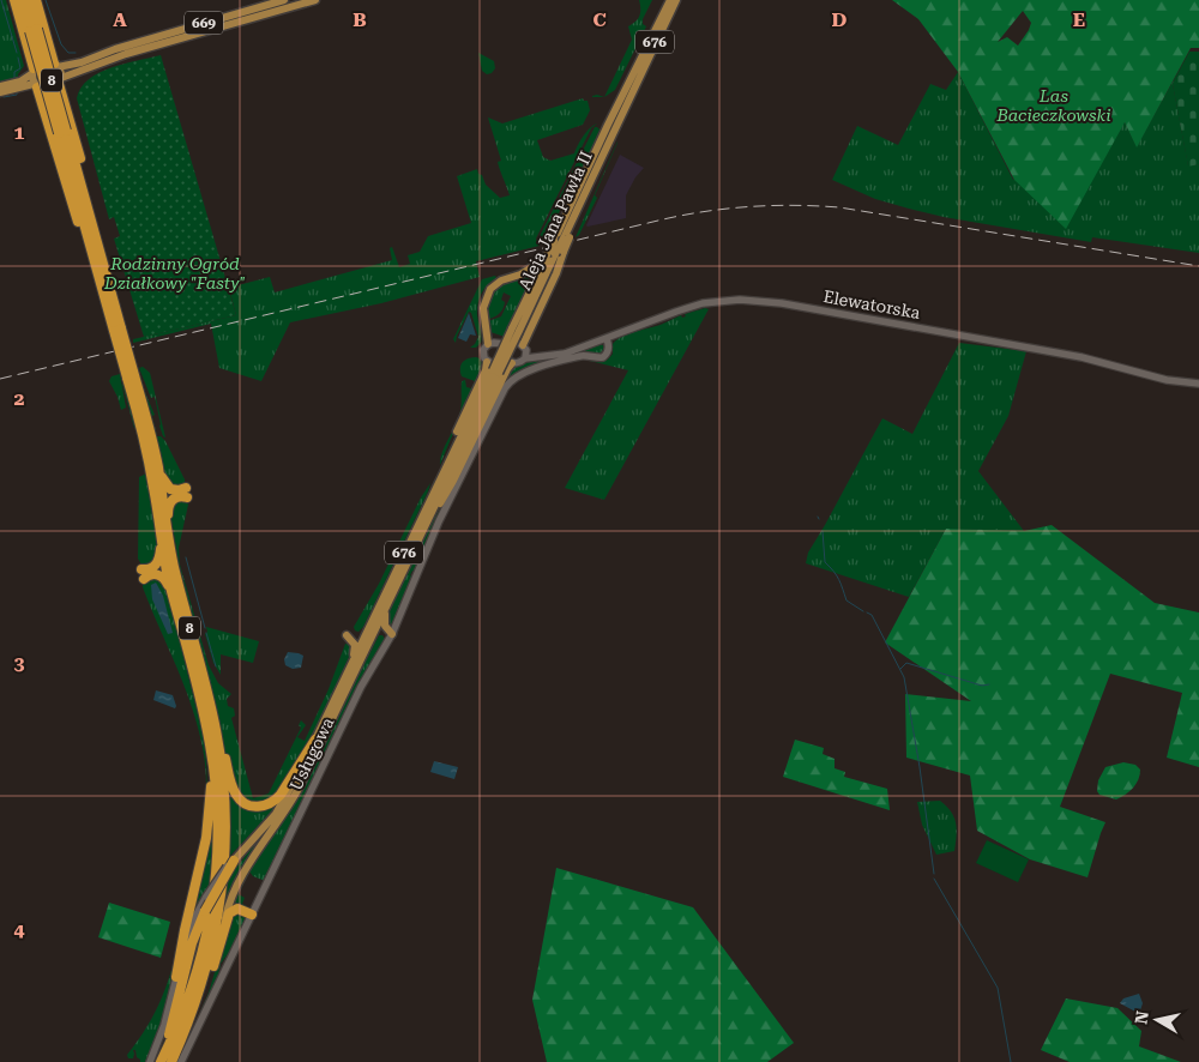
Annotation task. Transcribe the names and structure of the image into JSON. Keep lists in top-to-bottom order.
{
  "streets": {
    "highway": ["8"],
    "main road": ["669", "676", "Aleja Jana Pawła II"],
    "street": ["Elewatorska", "Usługowa"]
  },
  "crossings": [
    ["676", "Aleja Jana Pawła II"],
    ["8", "Usługowa"],
    ["Elewatorska", "Usługowa"]
  ],
  "parks": ["Las Bacieczkowski", "Rodzinny Ogród Działkowy \"Fasty\""],
  "north": "left",
  "grid": {
    "columns": [
      "A",
      "B",
      "C",
      "D",
      "E"
    ],
    "rows": [
      "1",
      "2",
      "3",
      "4"
    ]
  }
}
